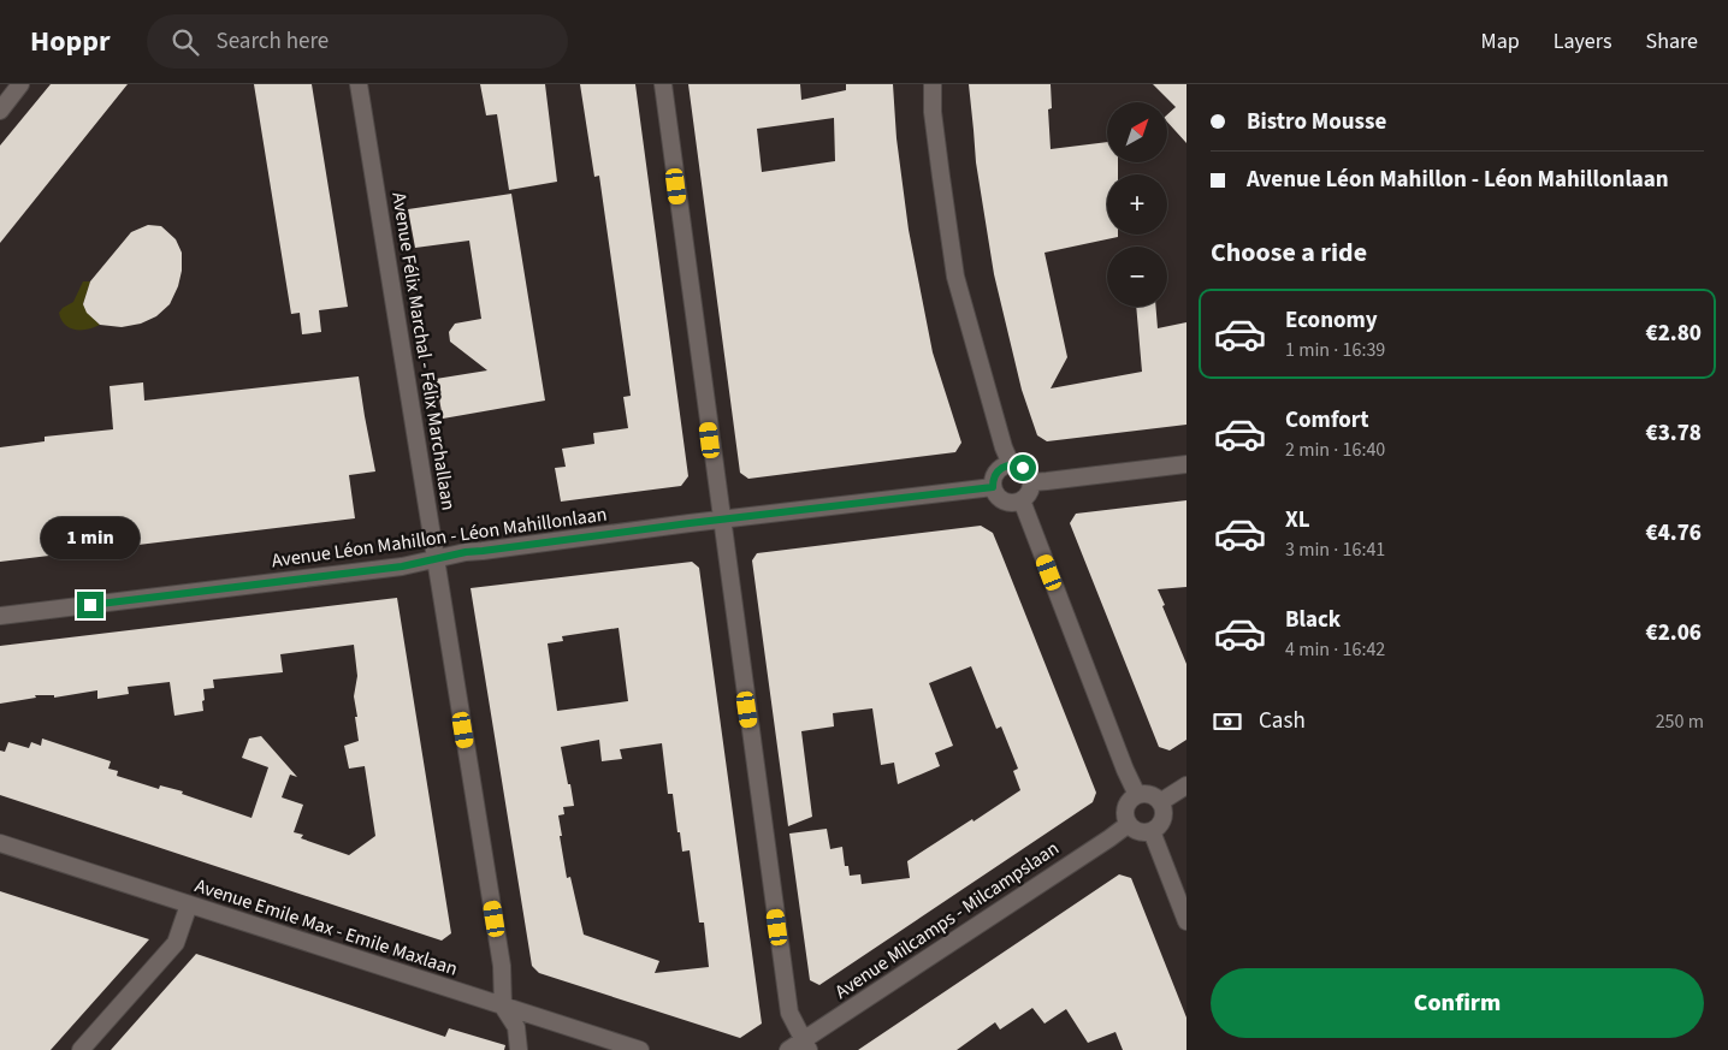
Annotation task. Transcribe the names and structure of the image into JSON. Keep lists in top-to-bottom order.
{
  "streets": {
    "street": [
      "Avenue Félix Marchal - Félix Marchallaan",
      "Avenue Léon Mahillon - Léon Mahillonlaan",
      "Avenue Milcamps - Milcampslaan",
      "Avenue Emile Max - Emile Maxlaan"
    ]
  },
  "crossings": [
    ["Avenue Félix Marchal - Félix Marchallaan", "Avenue Léon Mahillon - Léon Mahillonlaan"],
    ["Avenue Félix Marchal - Félix Marchallaan", "Avenue Emile Max - Emile Maxlaan"]
  ],
  "north": "top right",
  "page": {
    "header": "Hoppr",
    "search": "Search here",
    "nav": ["Map", "Layers", "Share"],
    "banner": ["Bistro Mousse", "Avenue Léon Mahillon - Léon Mahillonlaan"],
    "map_buttons": ["+", "−"],
    "heading": "Choose a ride",
    "list": [
      {
        "name": "Economy",
        "note": "1 min · 16:39",
        "value": "€2.80"
      },
      {
        "name": "Comfort",
        "note": "2 min · 16:40",
        "value": "€3.78"
      },
      {
        "name": "XL",
        "note": "3 min · 16:41",
        "value": "€4.76"
      },
      {
        "name": "Black",
        "note": "4 min · 16:42",
        "value": "€2.06"
      }
    ],
    "bubble": "1 min",
    "pay": ["Cash", "250 m"],
    "buttons": "Confirm"
  }
}
